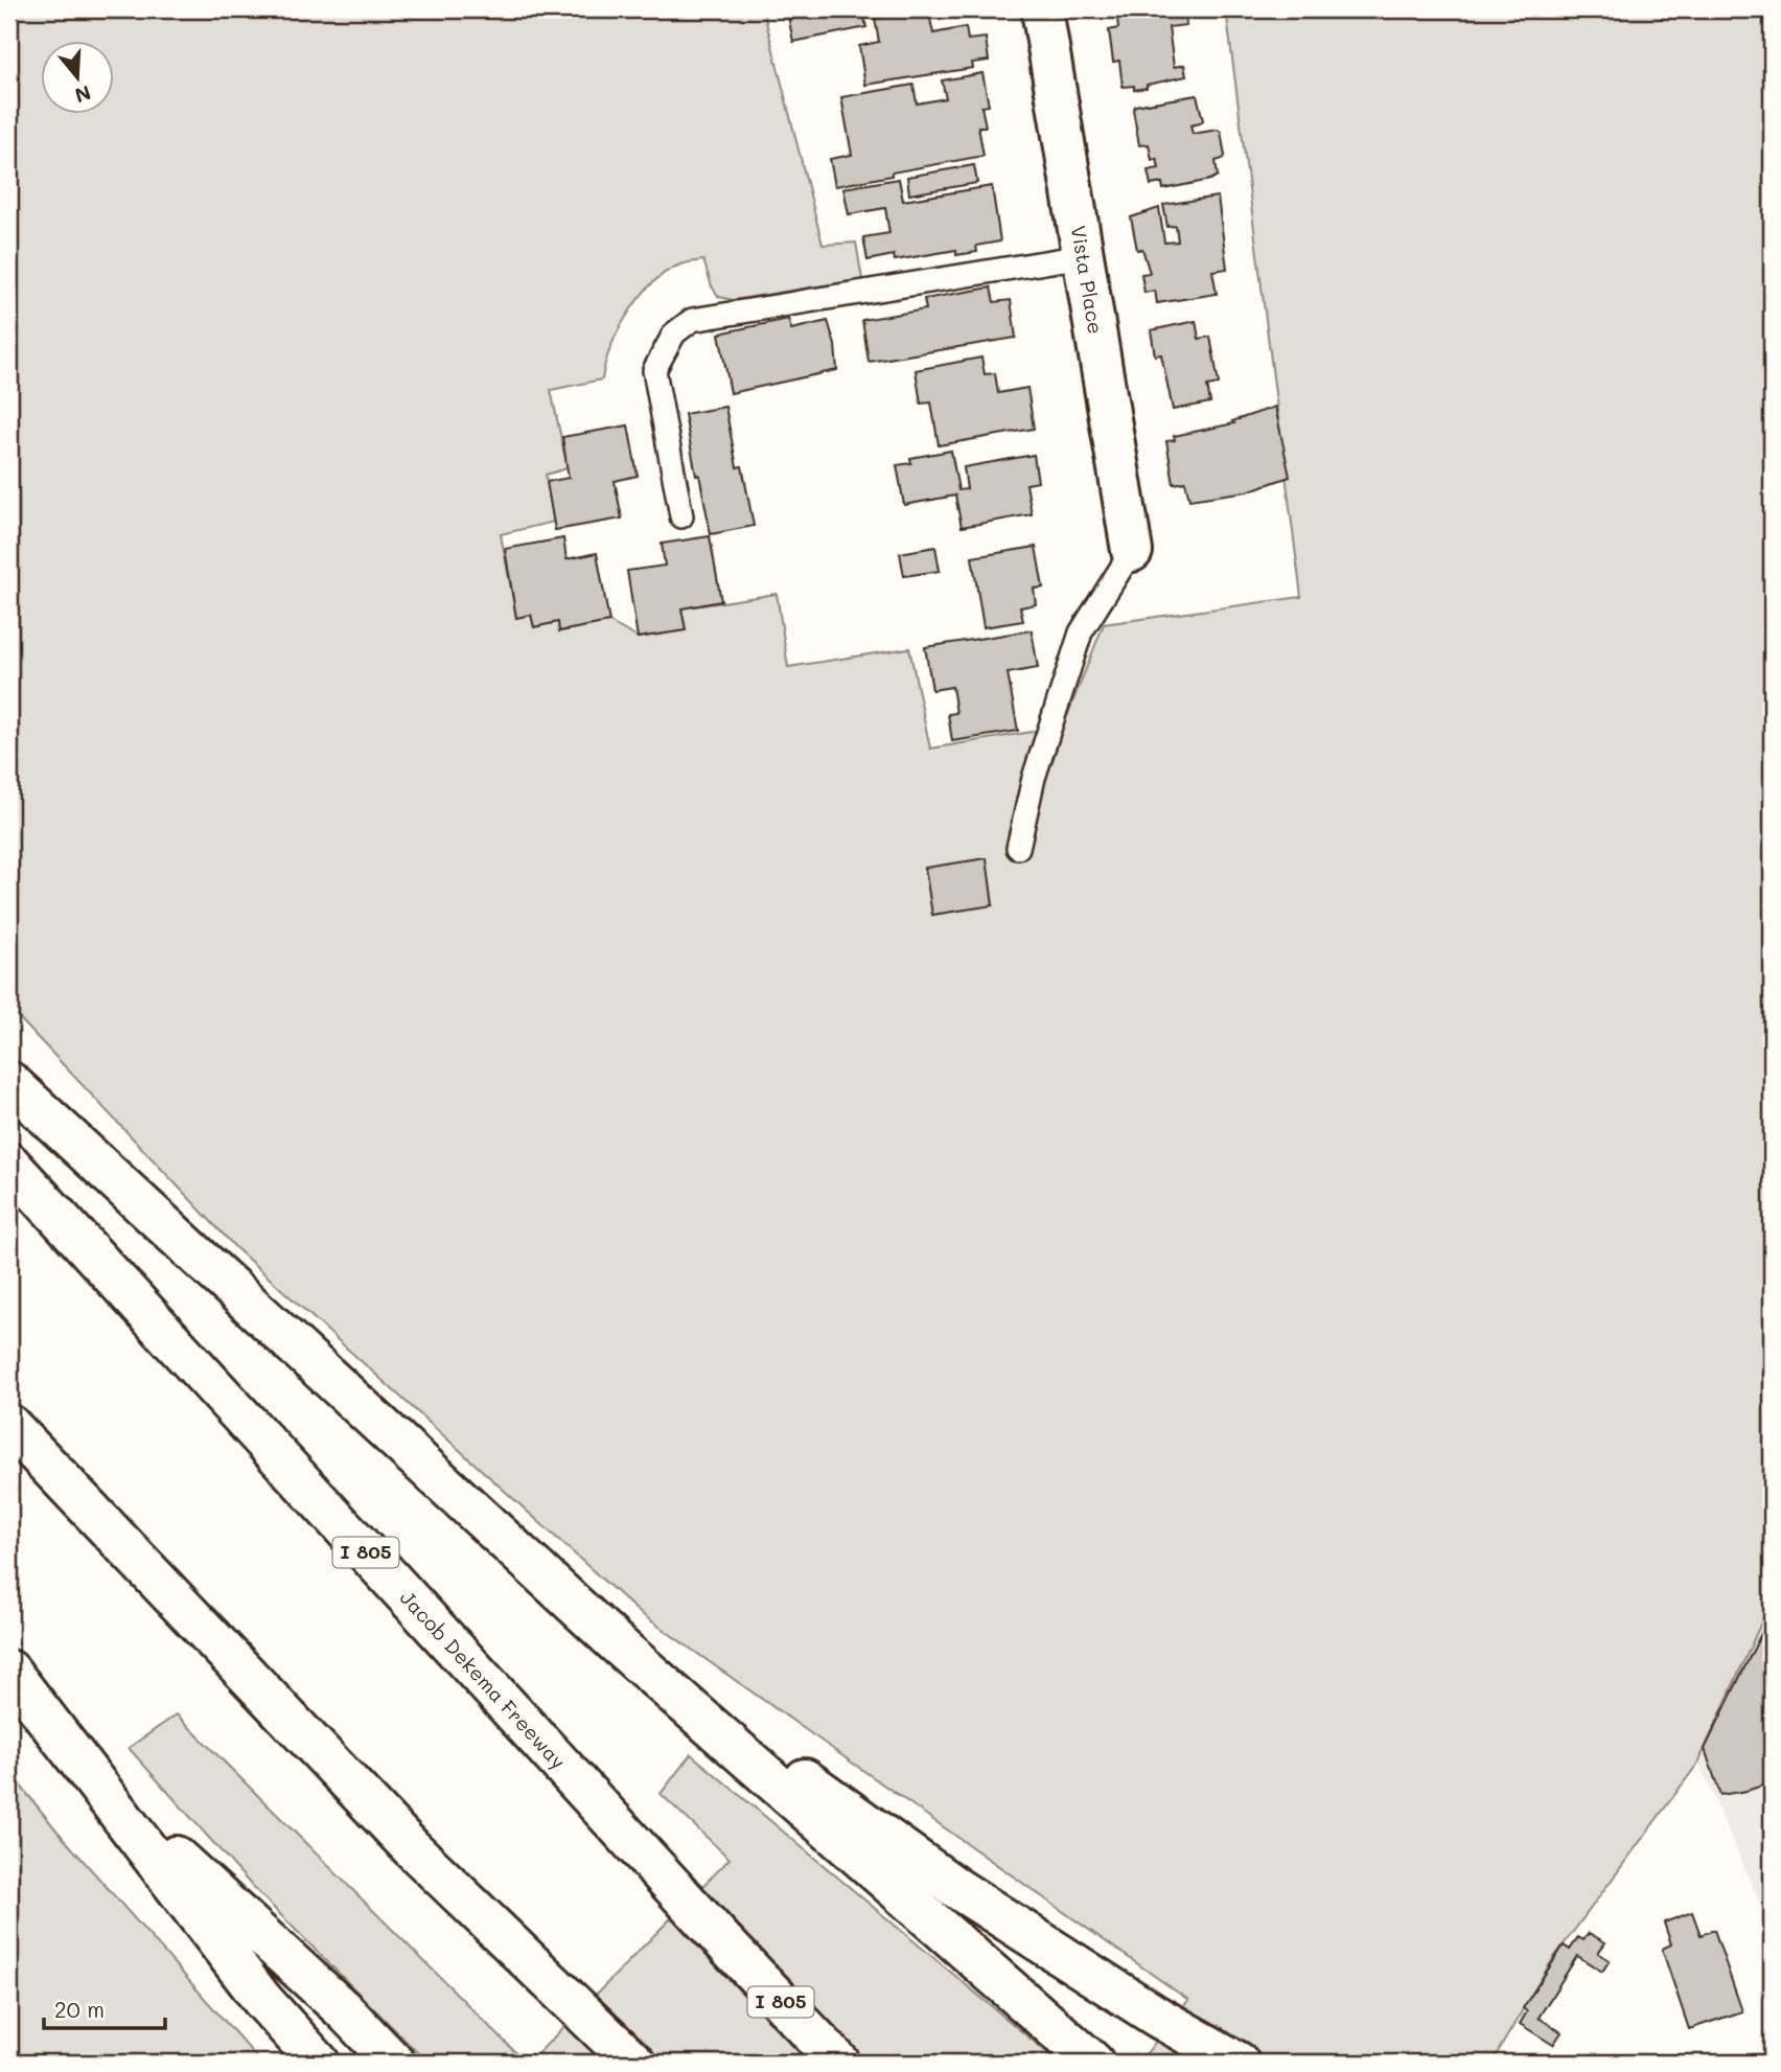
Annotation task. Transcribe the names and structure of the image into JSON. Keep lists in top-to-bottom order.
{
  "streets": {
    "main road": ["Vista Place", "I 805", "Jacob Dekema Freeway"]
  },
  "scale_bar": "20 m",
  "north": "bottom"
}
